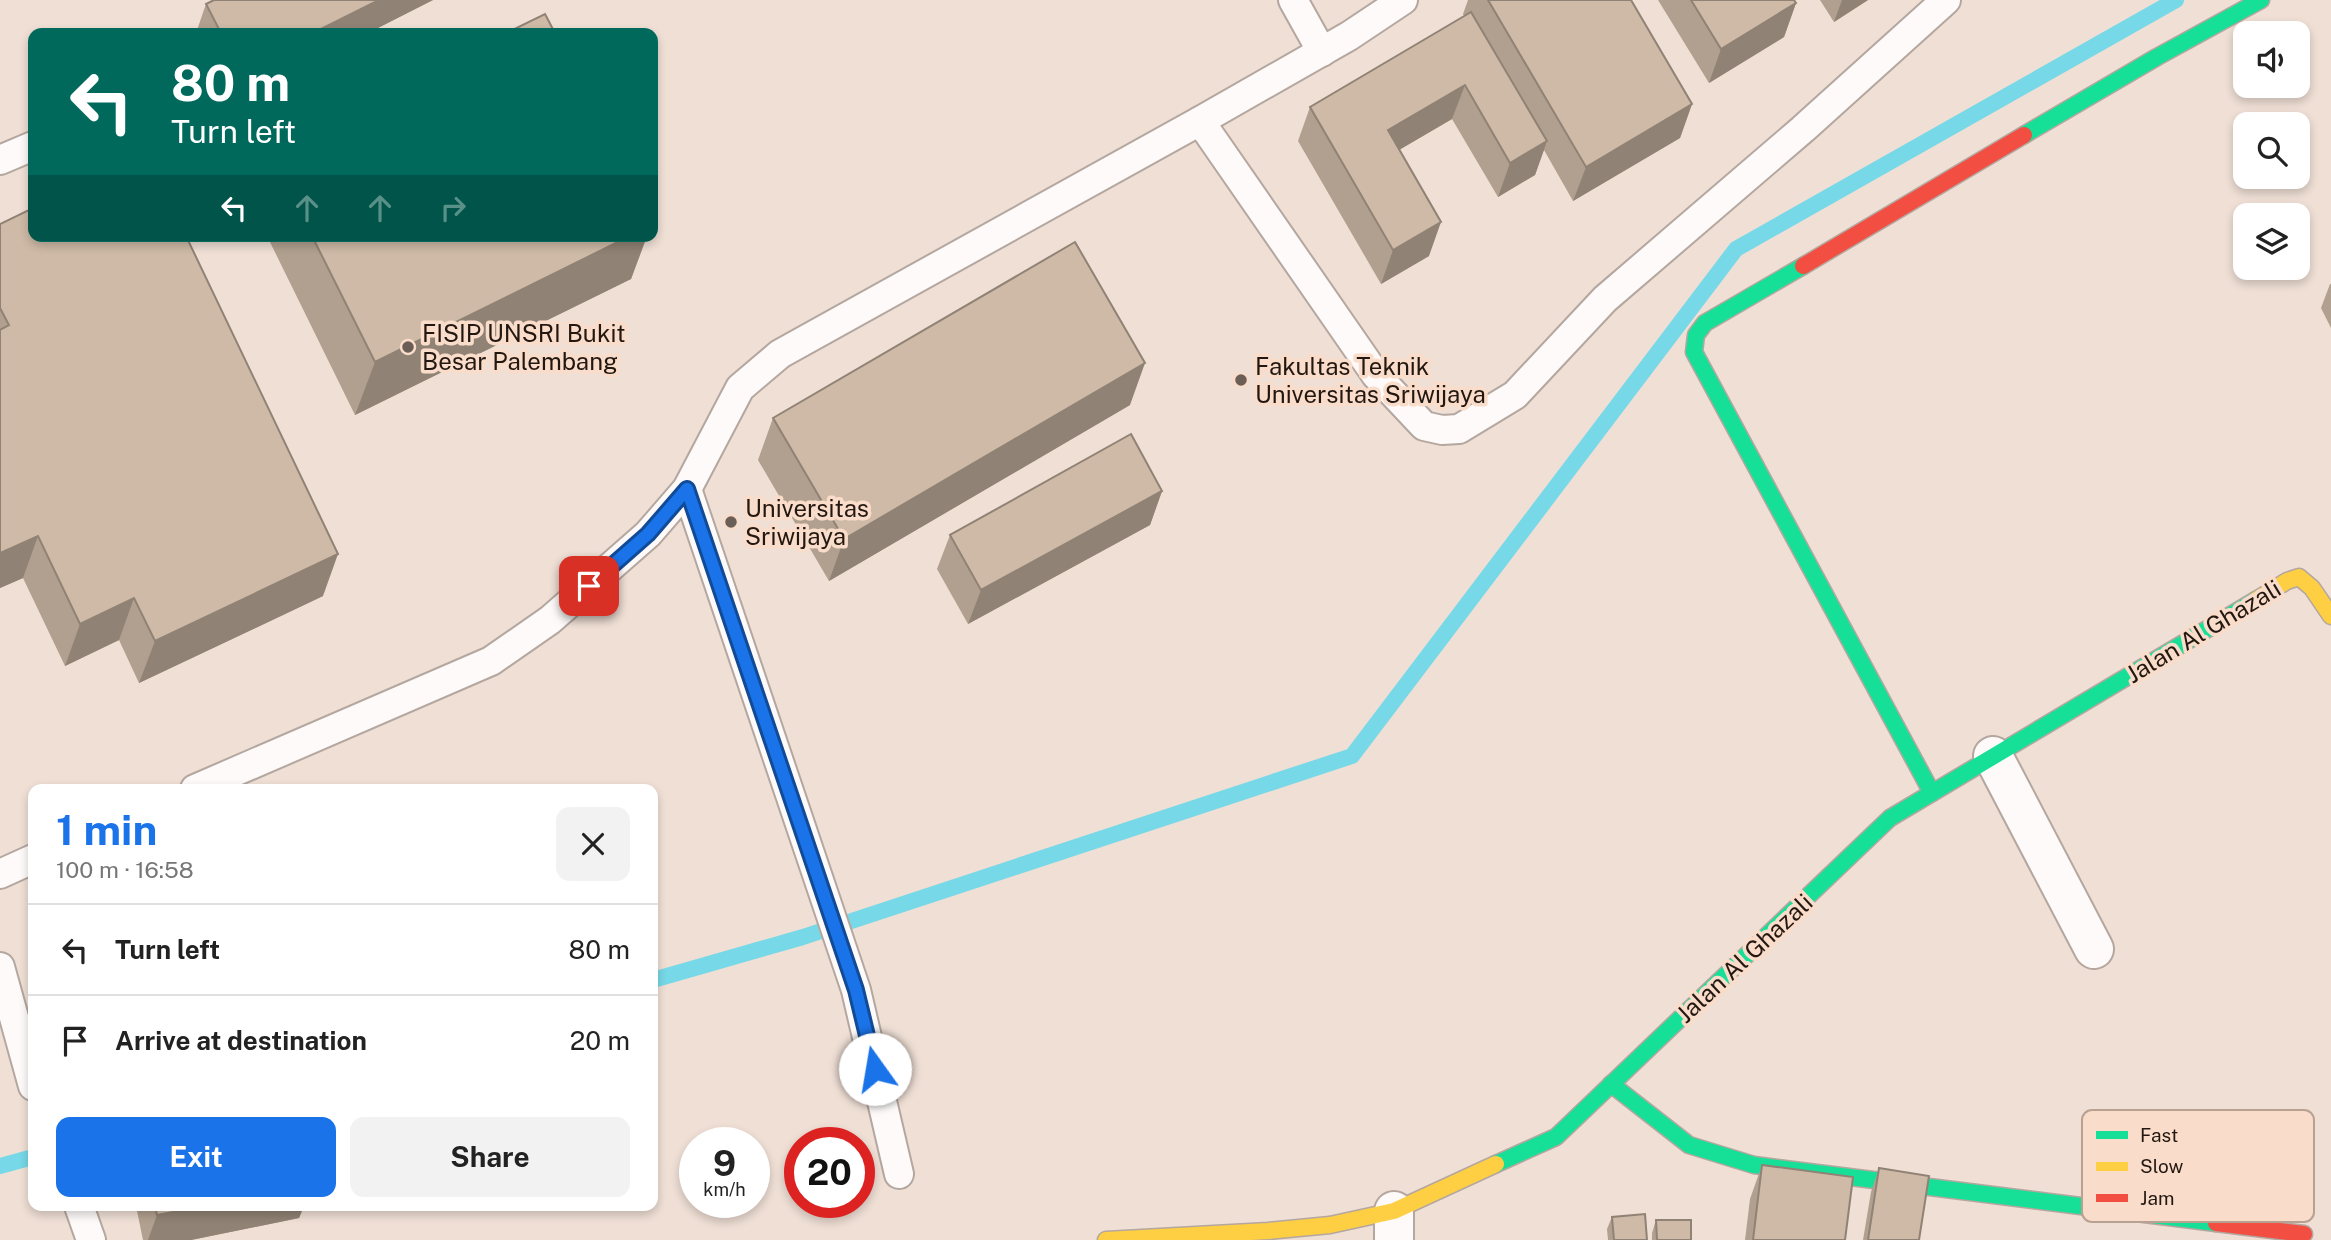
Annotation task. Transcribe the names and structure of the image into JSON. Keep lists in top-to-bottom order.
{
  "streets": {
    "street": ["Jalan Al Ghazali"]
  },
  "places": ["FISIP UNSRI Bukit Besar Palembang", "Fakultas Teknik Universitas Sriwijaya", "Universitas Sriwijaya"],
  "legend": ["Fast", "Slow", "Jam"],
  "page": {
    "turn": ["80 m", "Turn left"],
    "heading": ["1 min", "100 m · 16:58"],
    "list": [
      {
        "name": "Turn left",
        "value": "80 m"
      },
      {
        "name": "Arrive at destination",
        "value": "20 m"
      }
    ],
    "buttons": ["Exit", "Share"],
    "speed": "9 km/h",
    "limit": "20"
  }
}
